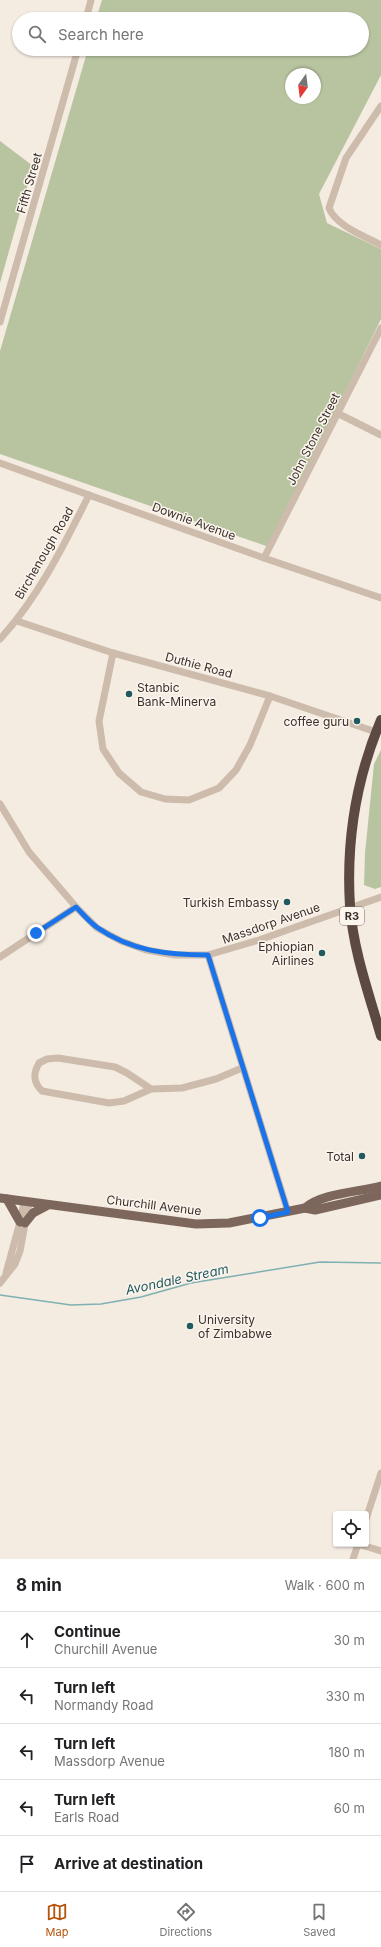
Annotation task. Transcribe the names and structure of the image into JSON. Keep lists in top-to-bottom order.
{
  "streets": {
    "highway": ["R3"],
    "main road": ["Churchill Avenue"],
    "street": [
      "Fifth Street",
      "John Stone Street",
      "Downie Avenue",
      "Birchenough Road",
      "Duthie Road",
      "Massdorp Avenue"
    ]
  },
  "crossings": [
    ["John Stone Street", "Downie Avenue"],
    ["Downie Avenue", "Birchenough Road"],
    ["Birchenough Road", "Duthie Road"],
    ["Duthie Road", "R3"],
    ["R3", "Massdorp Avenue"]
  ],
  "water": ["Avondale Stream"],
  "places": [
    "Stanbic Bank-Minerva",
    "coffee guru",
    "Turkish Embassy",
    "Ephiopian Airlines",
    "Total",
    "University of Zimbabwe"
  ],
  "north": "bottom",
  "page": {
    "search": "Search here",
    "heading": ["8 min", "Walk · 600 m"],
    "list": [
      ["Continue", "Churchill Avenue", "30 m"],
      ["Turn left", "Normandy Road", "330 m"],
      ["Turn left", "Massdorp Avenue", "180 m"],
      ["Turn left", "Earls Road", "60 m"],
      "Arrive at destination"
    ],
    "nav": ["Map", "Directions", "Saved"]
  }
}
